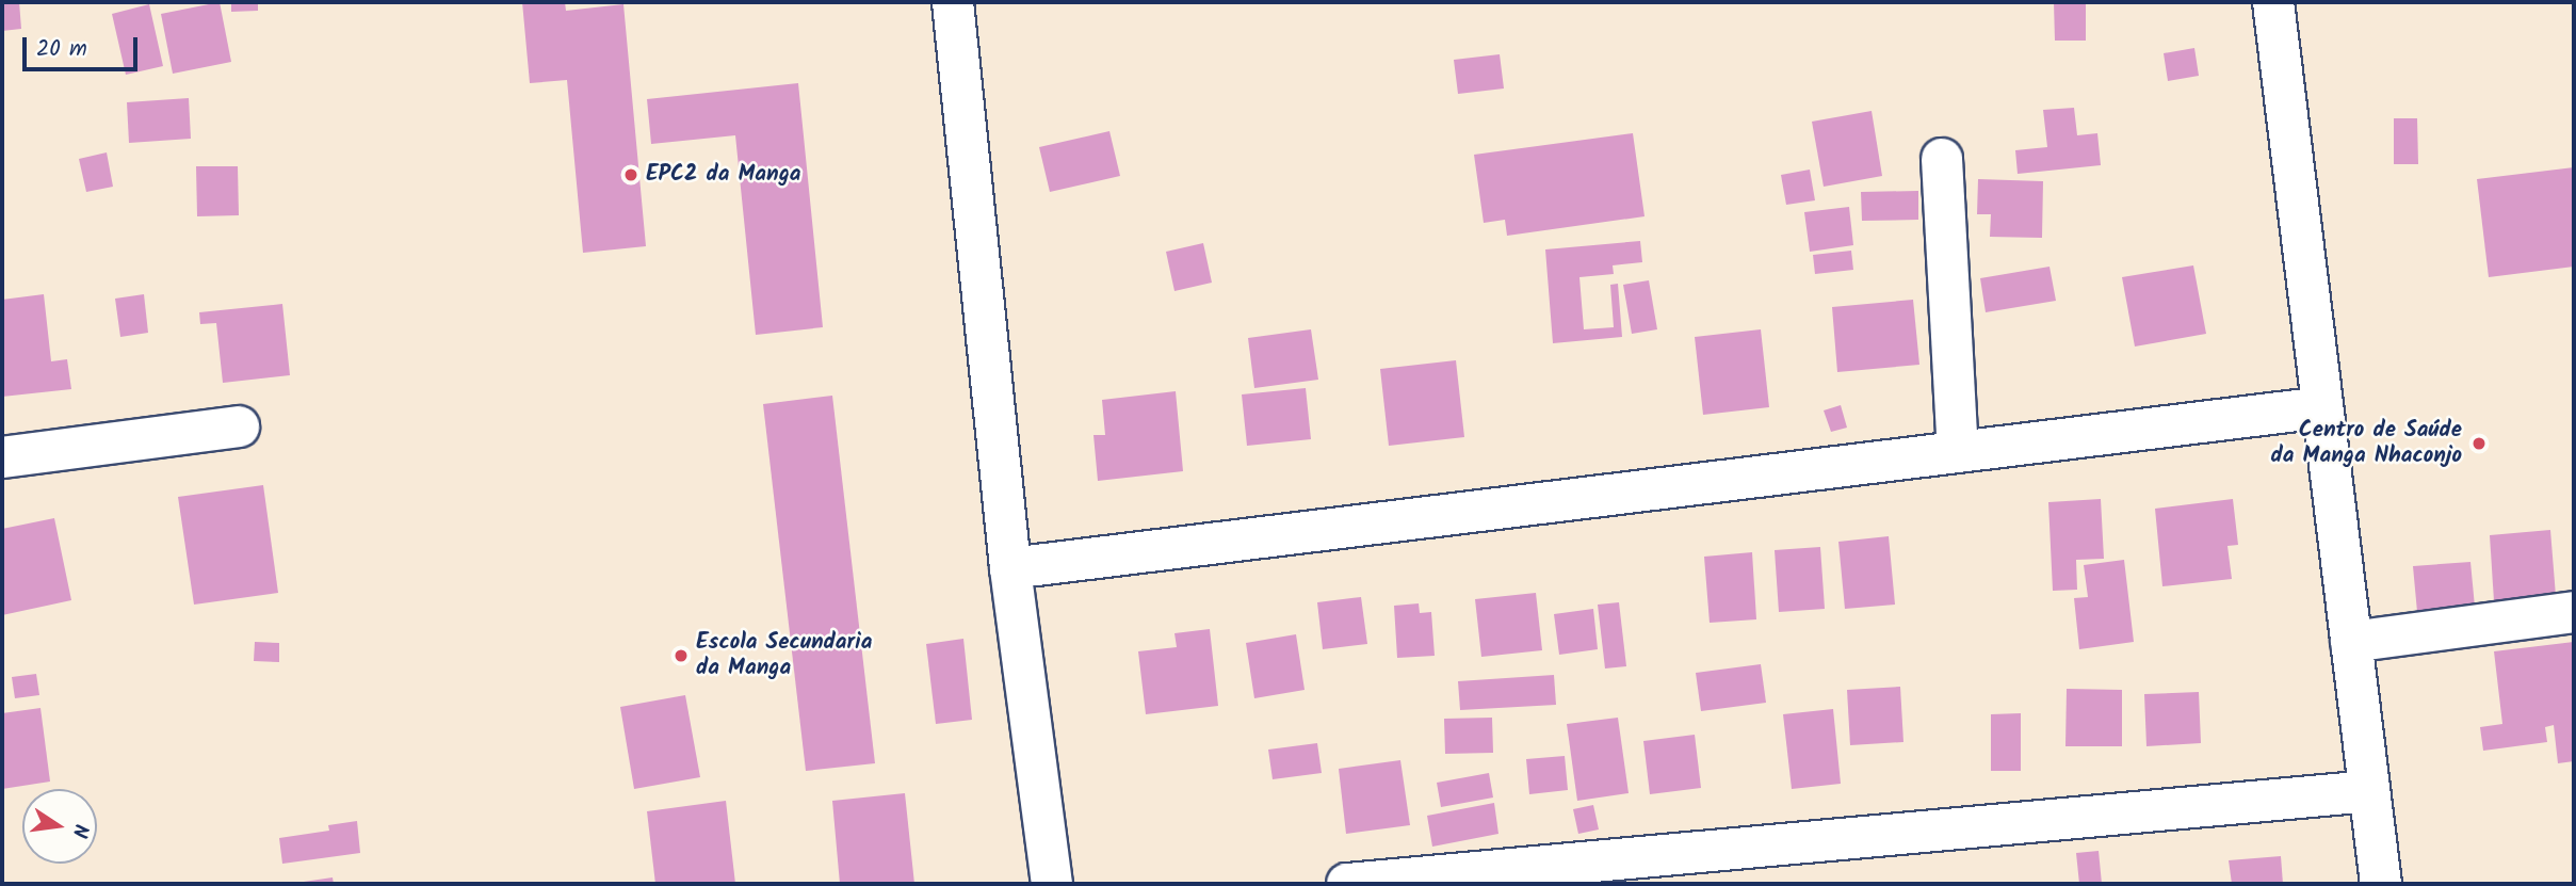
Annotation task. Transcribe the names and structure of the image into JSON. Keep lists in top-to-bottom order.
{
  "places": ["EPC2 da Manga", "Centro de Saúde da Manga Nhaconjo", "Escola Secundaria da Manga"],
  "scale_bar": "20 m",
  "north": "right"
}
